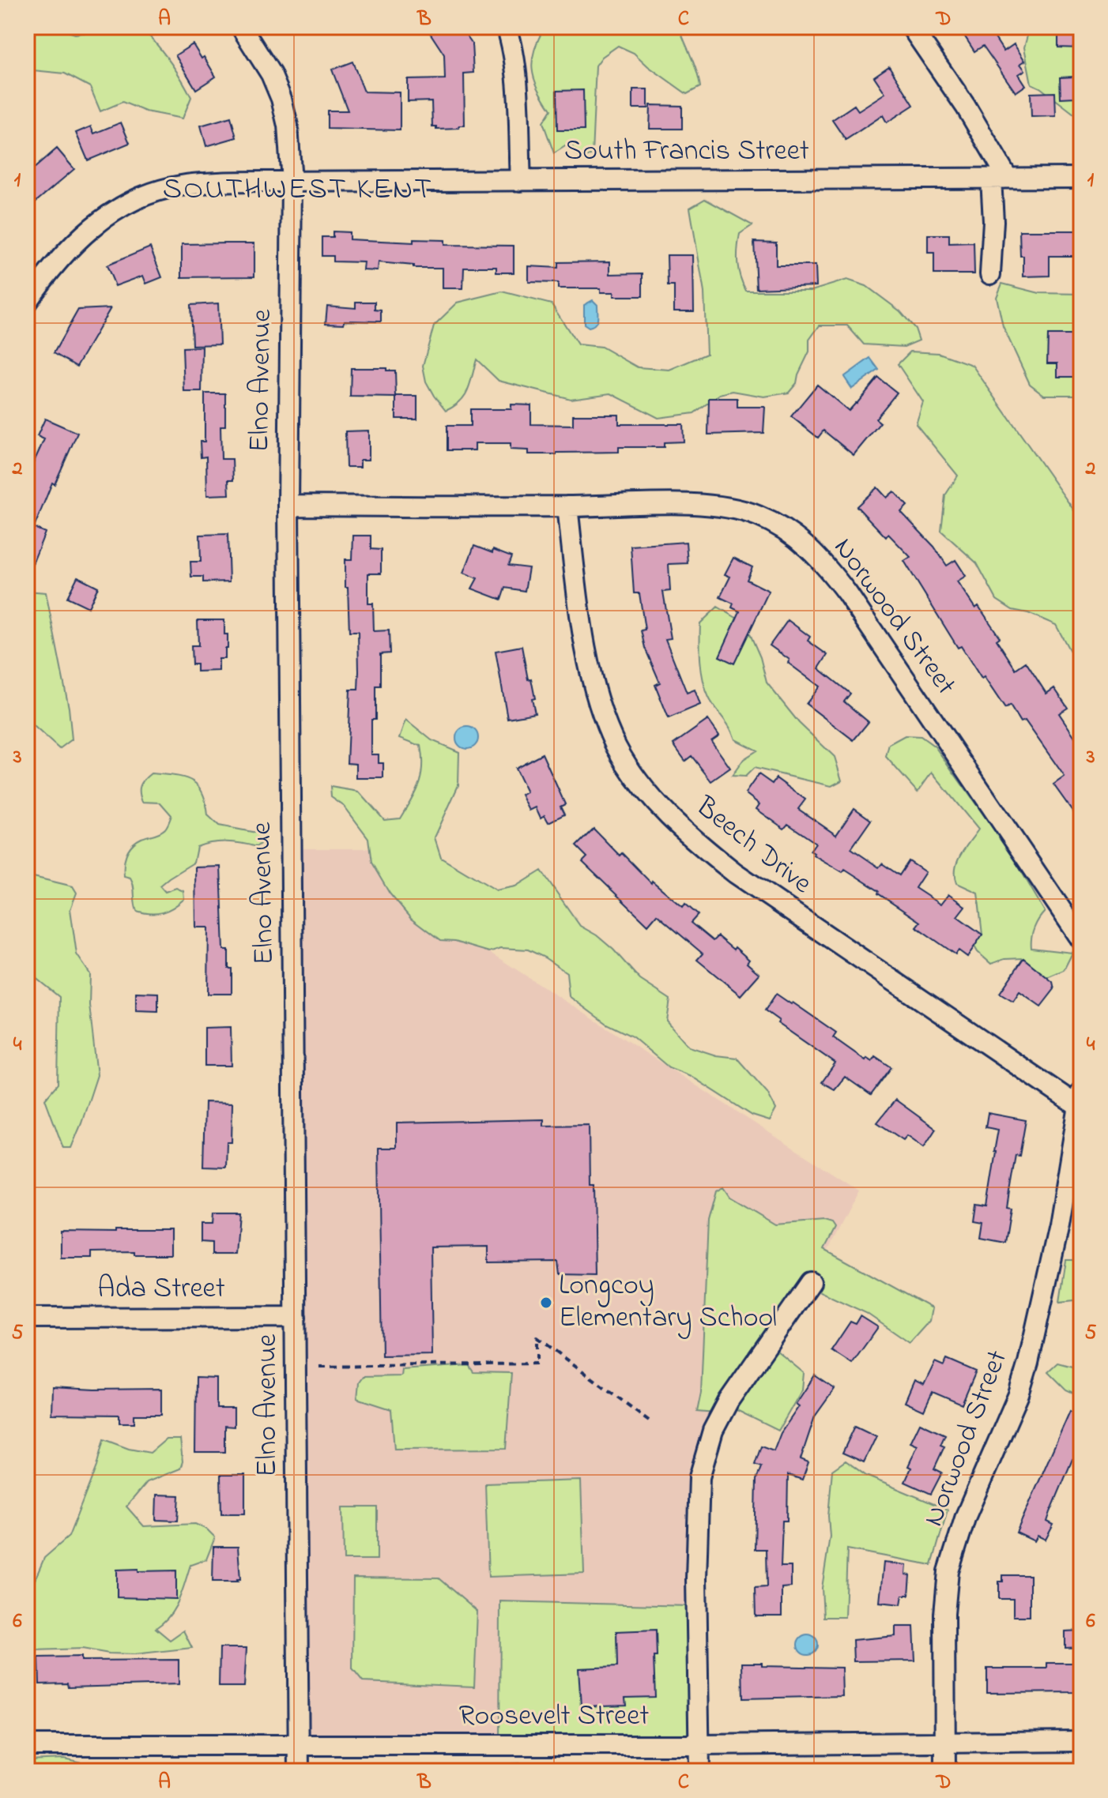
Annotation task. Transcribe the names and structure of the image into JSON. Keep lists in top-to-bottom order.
{
  "streets": {
    "street": [
      "South Francis Street",
      "Elno Avenue",
      "Norwood Street",
      "Beech Drive",
      "Ada Street",
      "Roosevelt Street"
    ]
  },
  "crossings": [
    ["South Francis Street", "Elno Avenue"],
    ["Elno Avenue", "Norwood Street"],
    ["Elno Avenue", "Ada Street"],
    ["Elno Avenue", "Roosevelt Street"],
    ["Norwood Street", "Beech Drive"],
    ["Norwood Street", "Roosevelt Street"]
  ],
  "districts": ["SOUTHWEST KENT"],
  "places": ["Longcoy Elementary School"],
  "grid": {
    "columns": [
      "A",
      "B",
      "C",
      "D"
    ],
    "rows": [
      "1",
      "2",
      "3",
      "4",
      "5",
      "6"
    ]
  }
}
